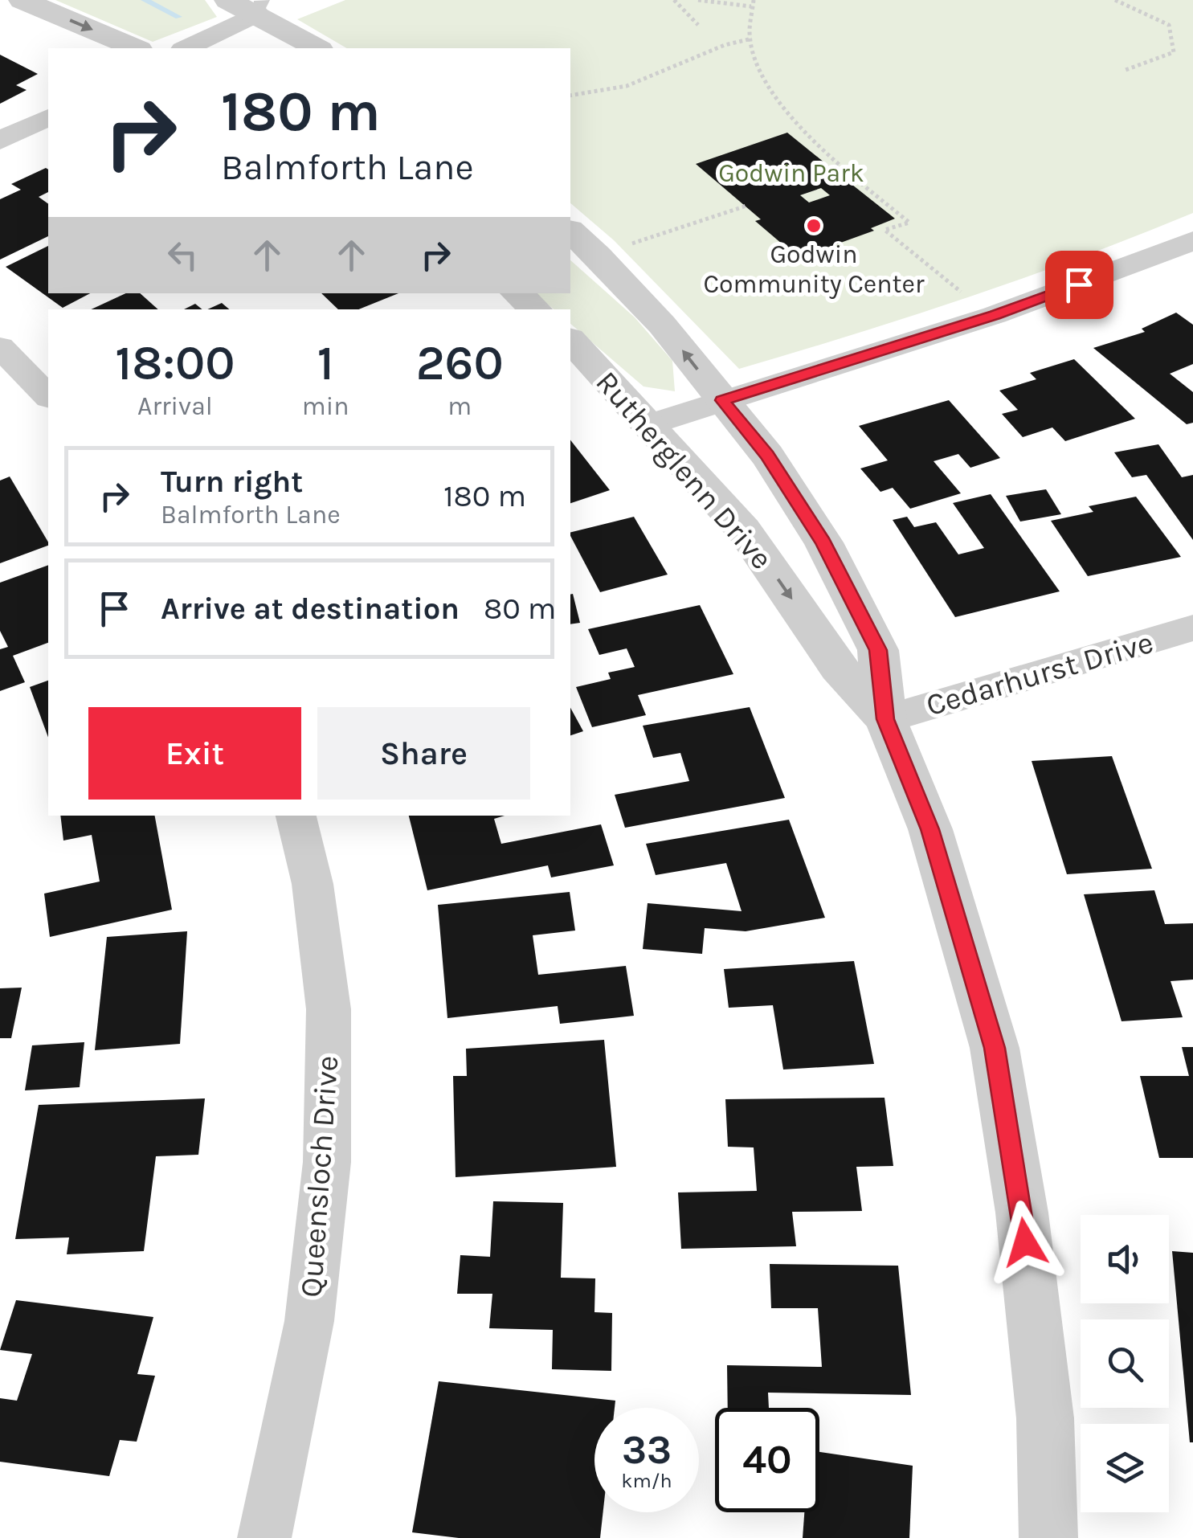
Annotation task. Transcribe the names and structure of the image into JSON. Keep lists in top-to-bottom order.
{
  "streets": {
    "street": ["Rutherglenn Drive", "Cedarhurst Drive", "Queensloch Drive"]
  },
  "crossings": [
    ["Rutherglenn Drive", "Cedarhurst Drive"]
  ],
  "parks": ["Godwin Park"],
  "places": ["Godwin Community Center"],
  "page": {
    "turn": ["180 m", "Balmforth Lane"],
    "eta": [
      "18:00",
      "Arrival",
      "1",
      "min",
      "260",
      "m"
    ],
    "list": [
      {
        "name": "Turn right",
        "note": "Balmforth Lane",
        "value": "180 m"
      },
      {
        "name": "Arrive at destination",
        "value": "80 m"
      }
    ],
    "buttons": ["Exit", "Share"],
    "speed": "33 km/h",
    "limit": "40"
  }
}
